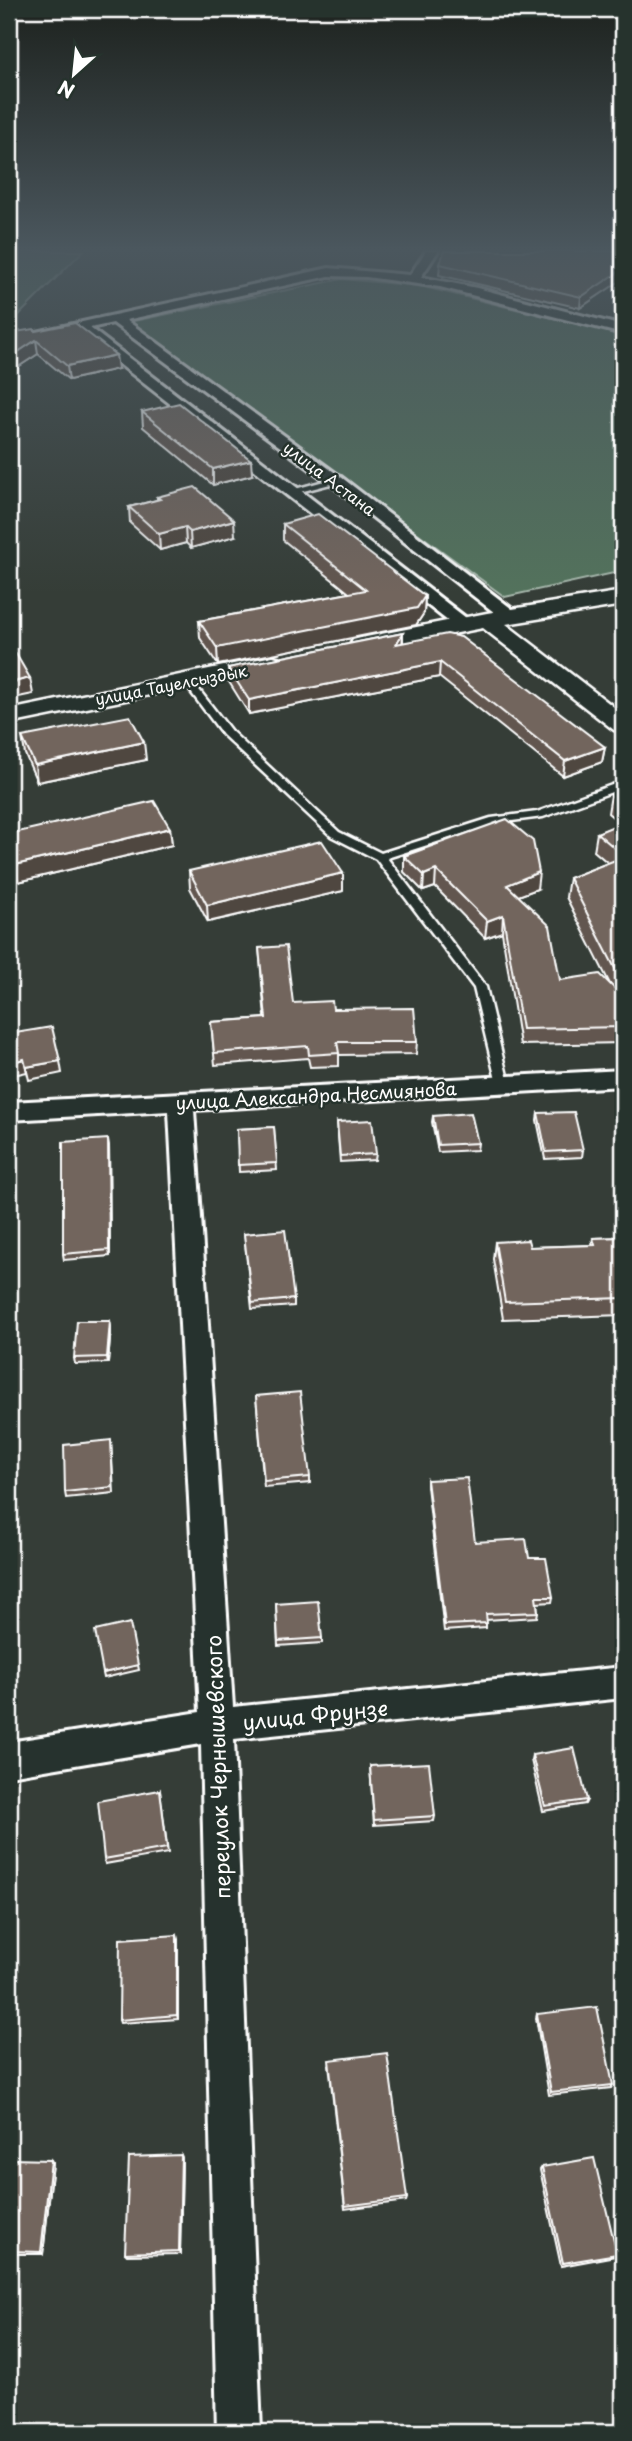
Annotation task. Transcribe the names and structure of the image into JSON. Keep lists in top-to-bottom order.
{
  "streets": {
    "street": [
      "улица Астана",
      "улица Тауелсыздык",
      "улица Александра Несмиянова",
      "улица Фрунзе",
      "переулок Чернышевского"
    ]
  },
  "crossings": [
    ["улица Александра Несмиянова", "переулок Чернышевского"],
    ["улица Фрунзе", "переулок Чернышевского"]
  ],
  "north": "bottom left"
}
